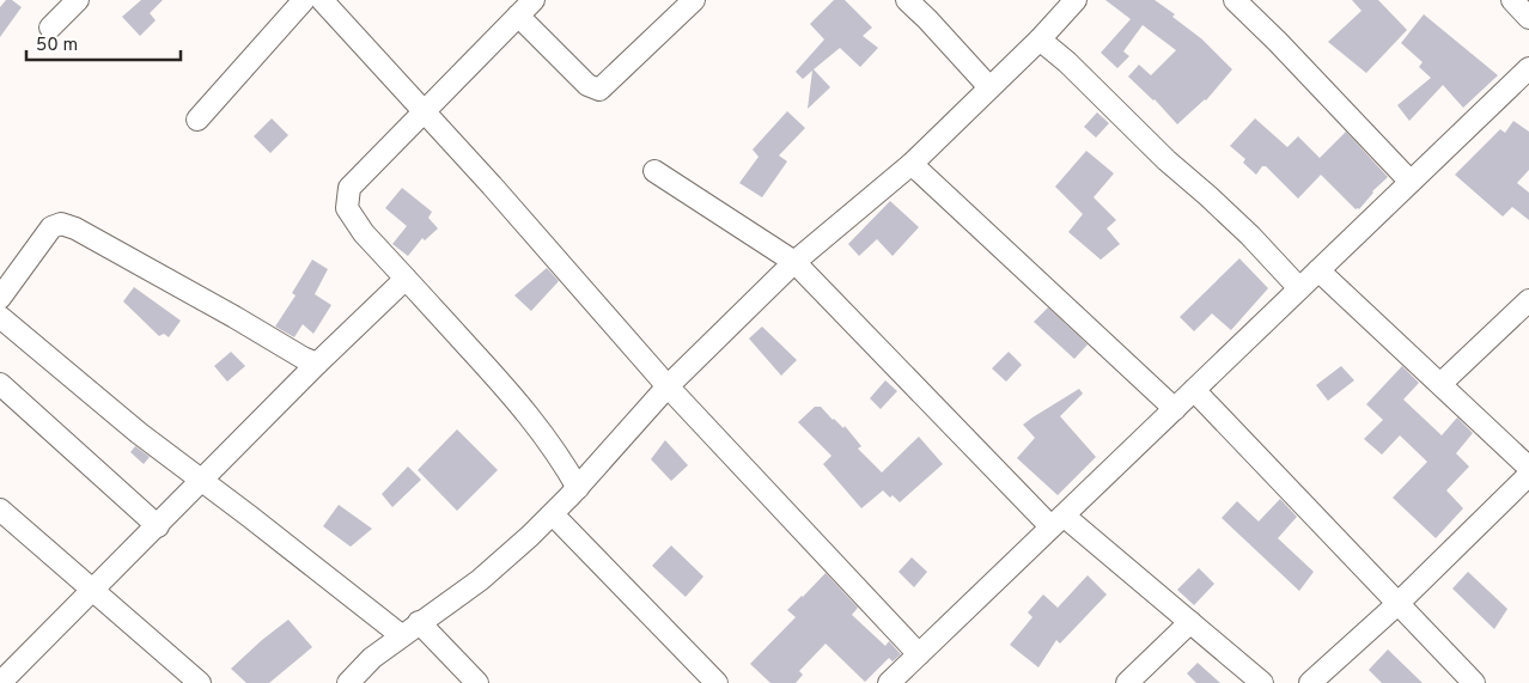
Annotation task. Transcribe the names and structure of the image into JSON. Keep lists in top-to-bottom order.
{
  "scale_bar": "50 m"
}
